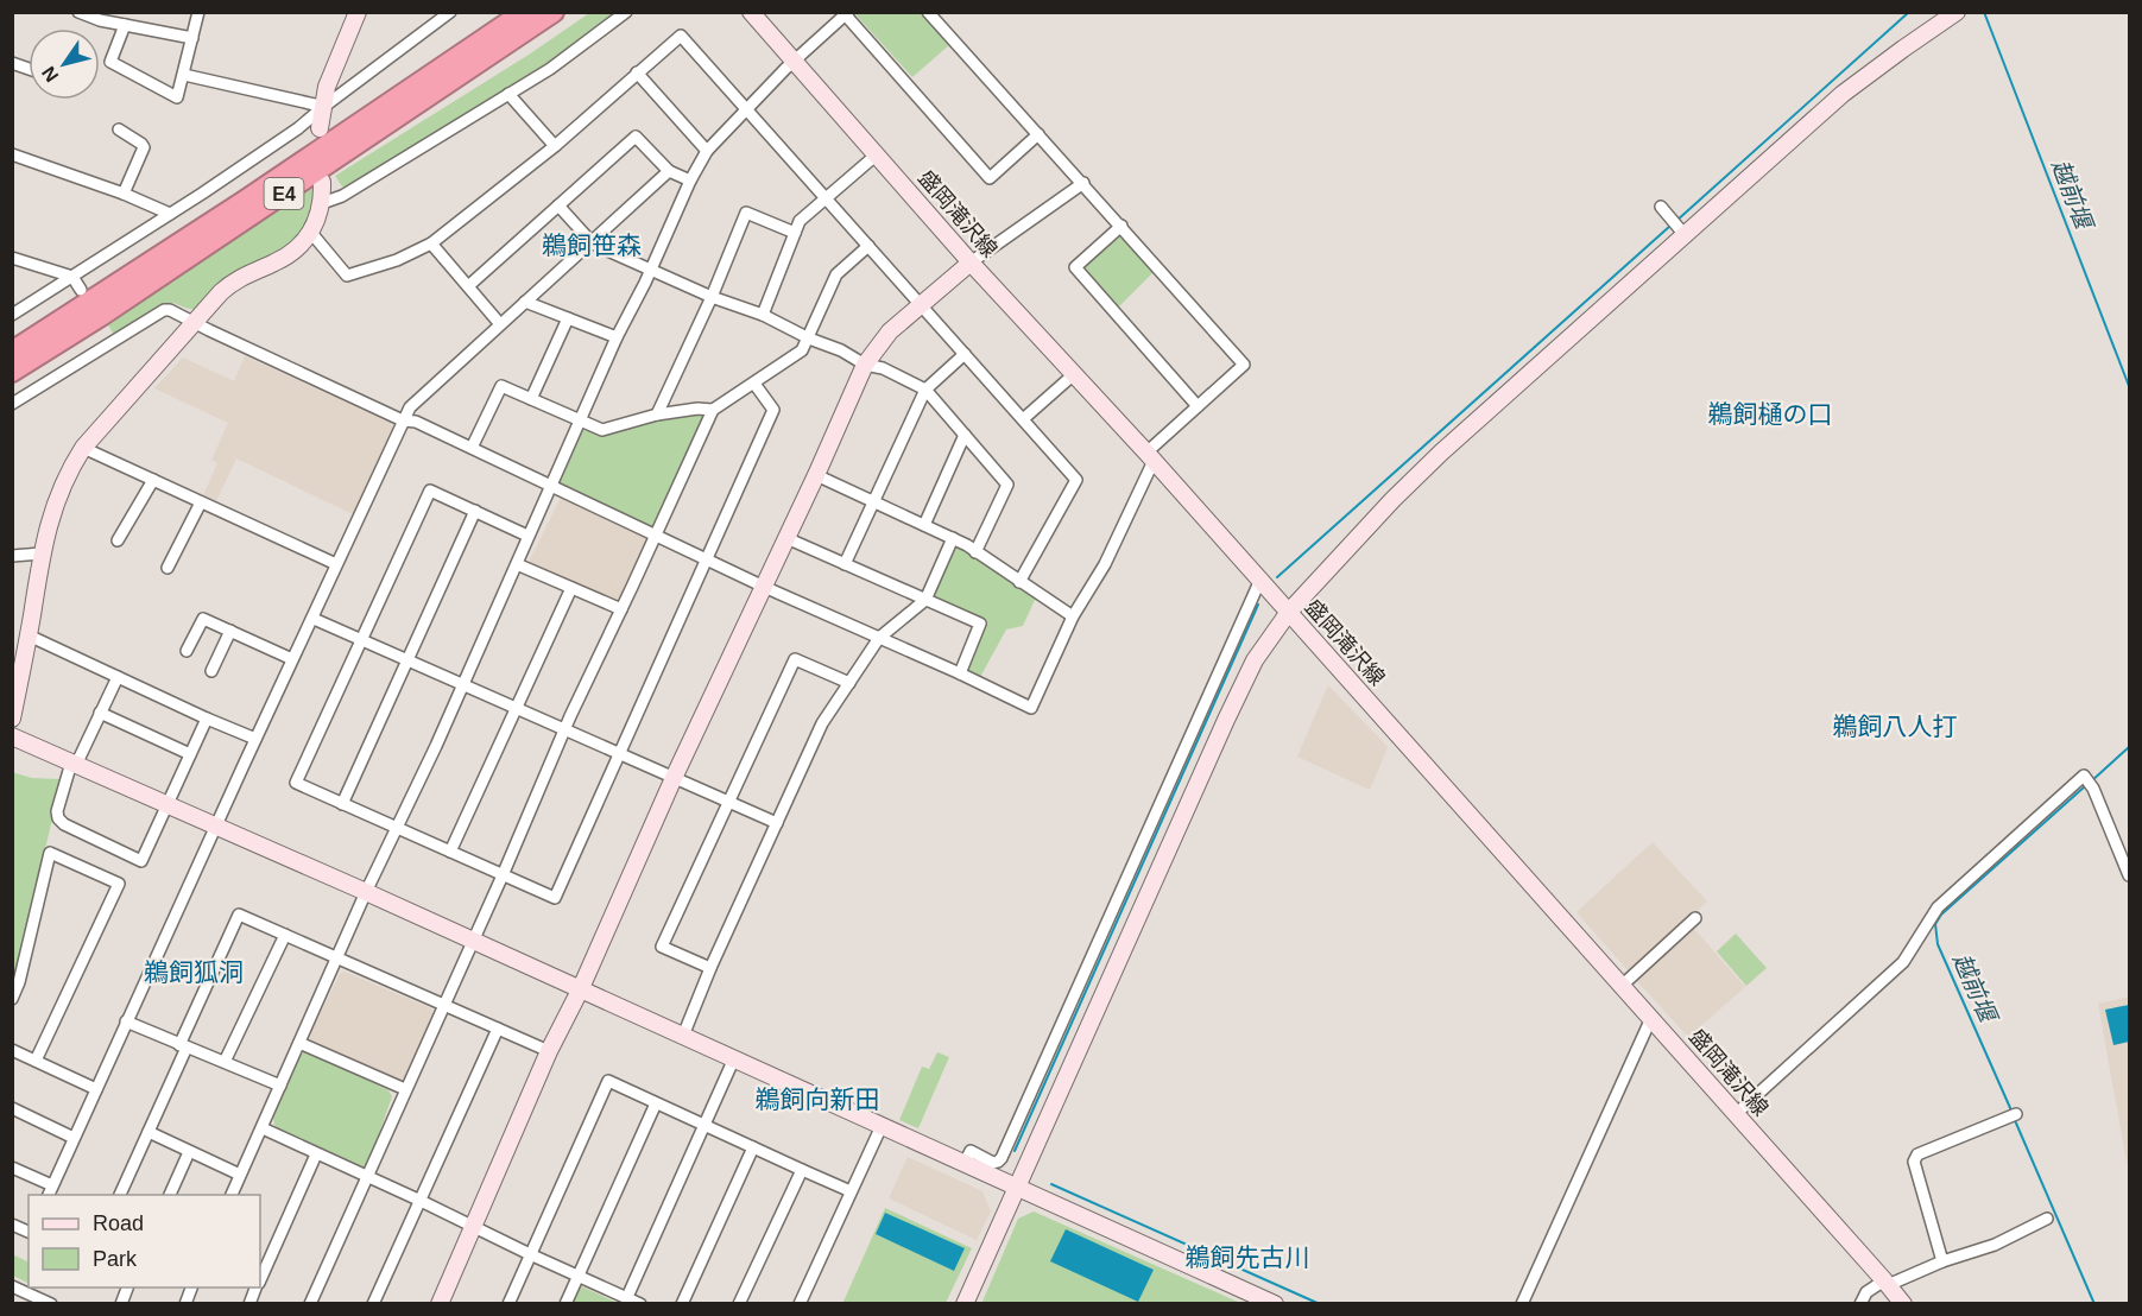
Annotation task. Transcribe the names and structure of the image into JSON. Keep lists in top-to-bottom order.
{
  "streets": {
    "highway": ["E4"],
    "street": ["盛岡滝沢線"]
  },
  "districts": [
    "鵜飼笹森",
    "鵜飼樋の口",
    "鵜飼八人打",
    "鵜飼狐洞",
    "鵜飼向新田",
    "鵜飼先古川"
  ],
  "water": ["越前堰"],
  "legend": ["Road", "Park"],
  "north": "bottom left"
}
